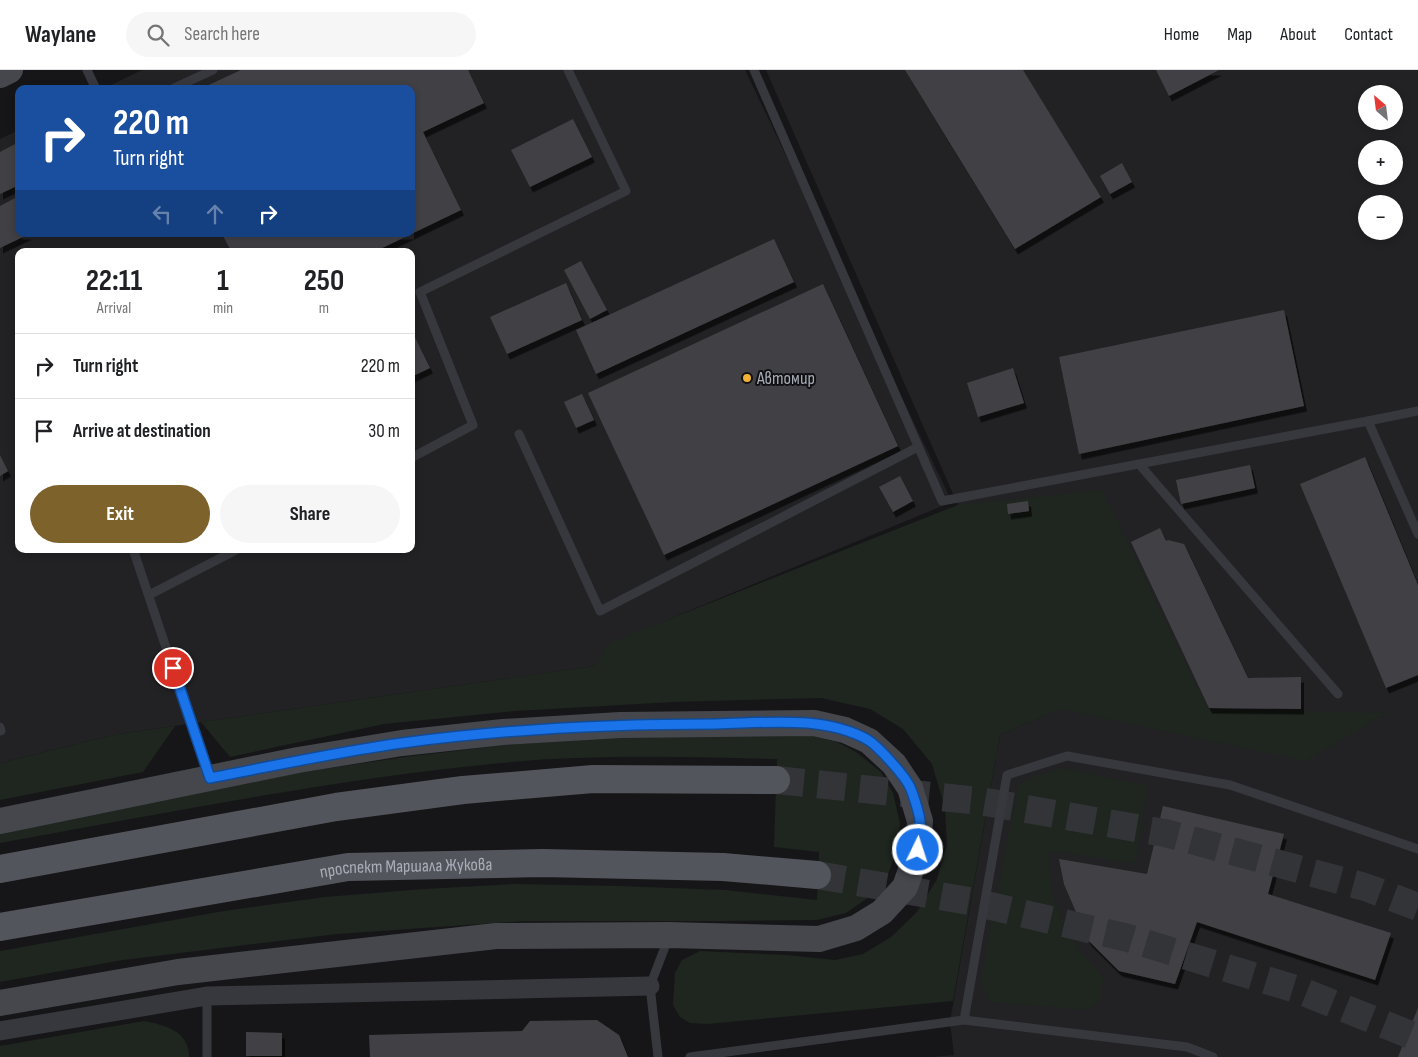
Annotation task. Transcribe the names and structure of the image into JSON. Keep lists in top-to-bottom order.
{
  "streets": {
    "main road": ["проспект Маршала Жукова"]
  },
  "places": ["Автомир"],
  "north": "top left",
  "page": {
    "header": "Waylane",
    "search": "Search here",
    "nav": [
      "Home",
      "Map",
      "About",
      "Contact"
    ],
    "map_buttons": ["+", "−"],
    "turn": ["220 m", "Turn right"],
    "eta": [
      "22:11",
      "Arrival",
      "1",
      "min",
      "250",
      "m"
    ],
    "list": [
      {
        "name": "Turn right",
        "value": "220 m"
      },
      {
        "name": "Arrive at destination",
        "value": "30 m"
      }
    ],
    "buttons": ["Exit", "Share"]
  }
}
